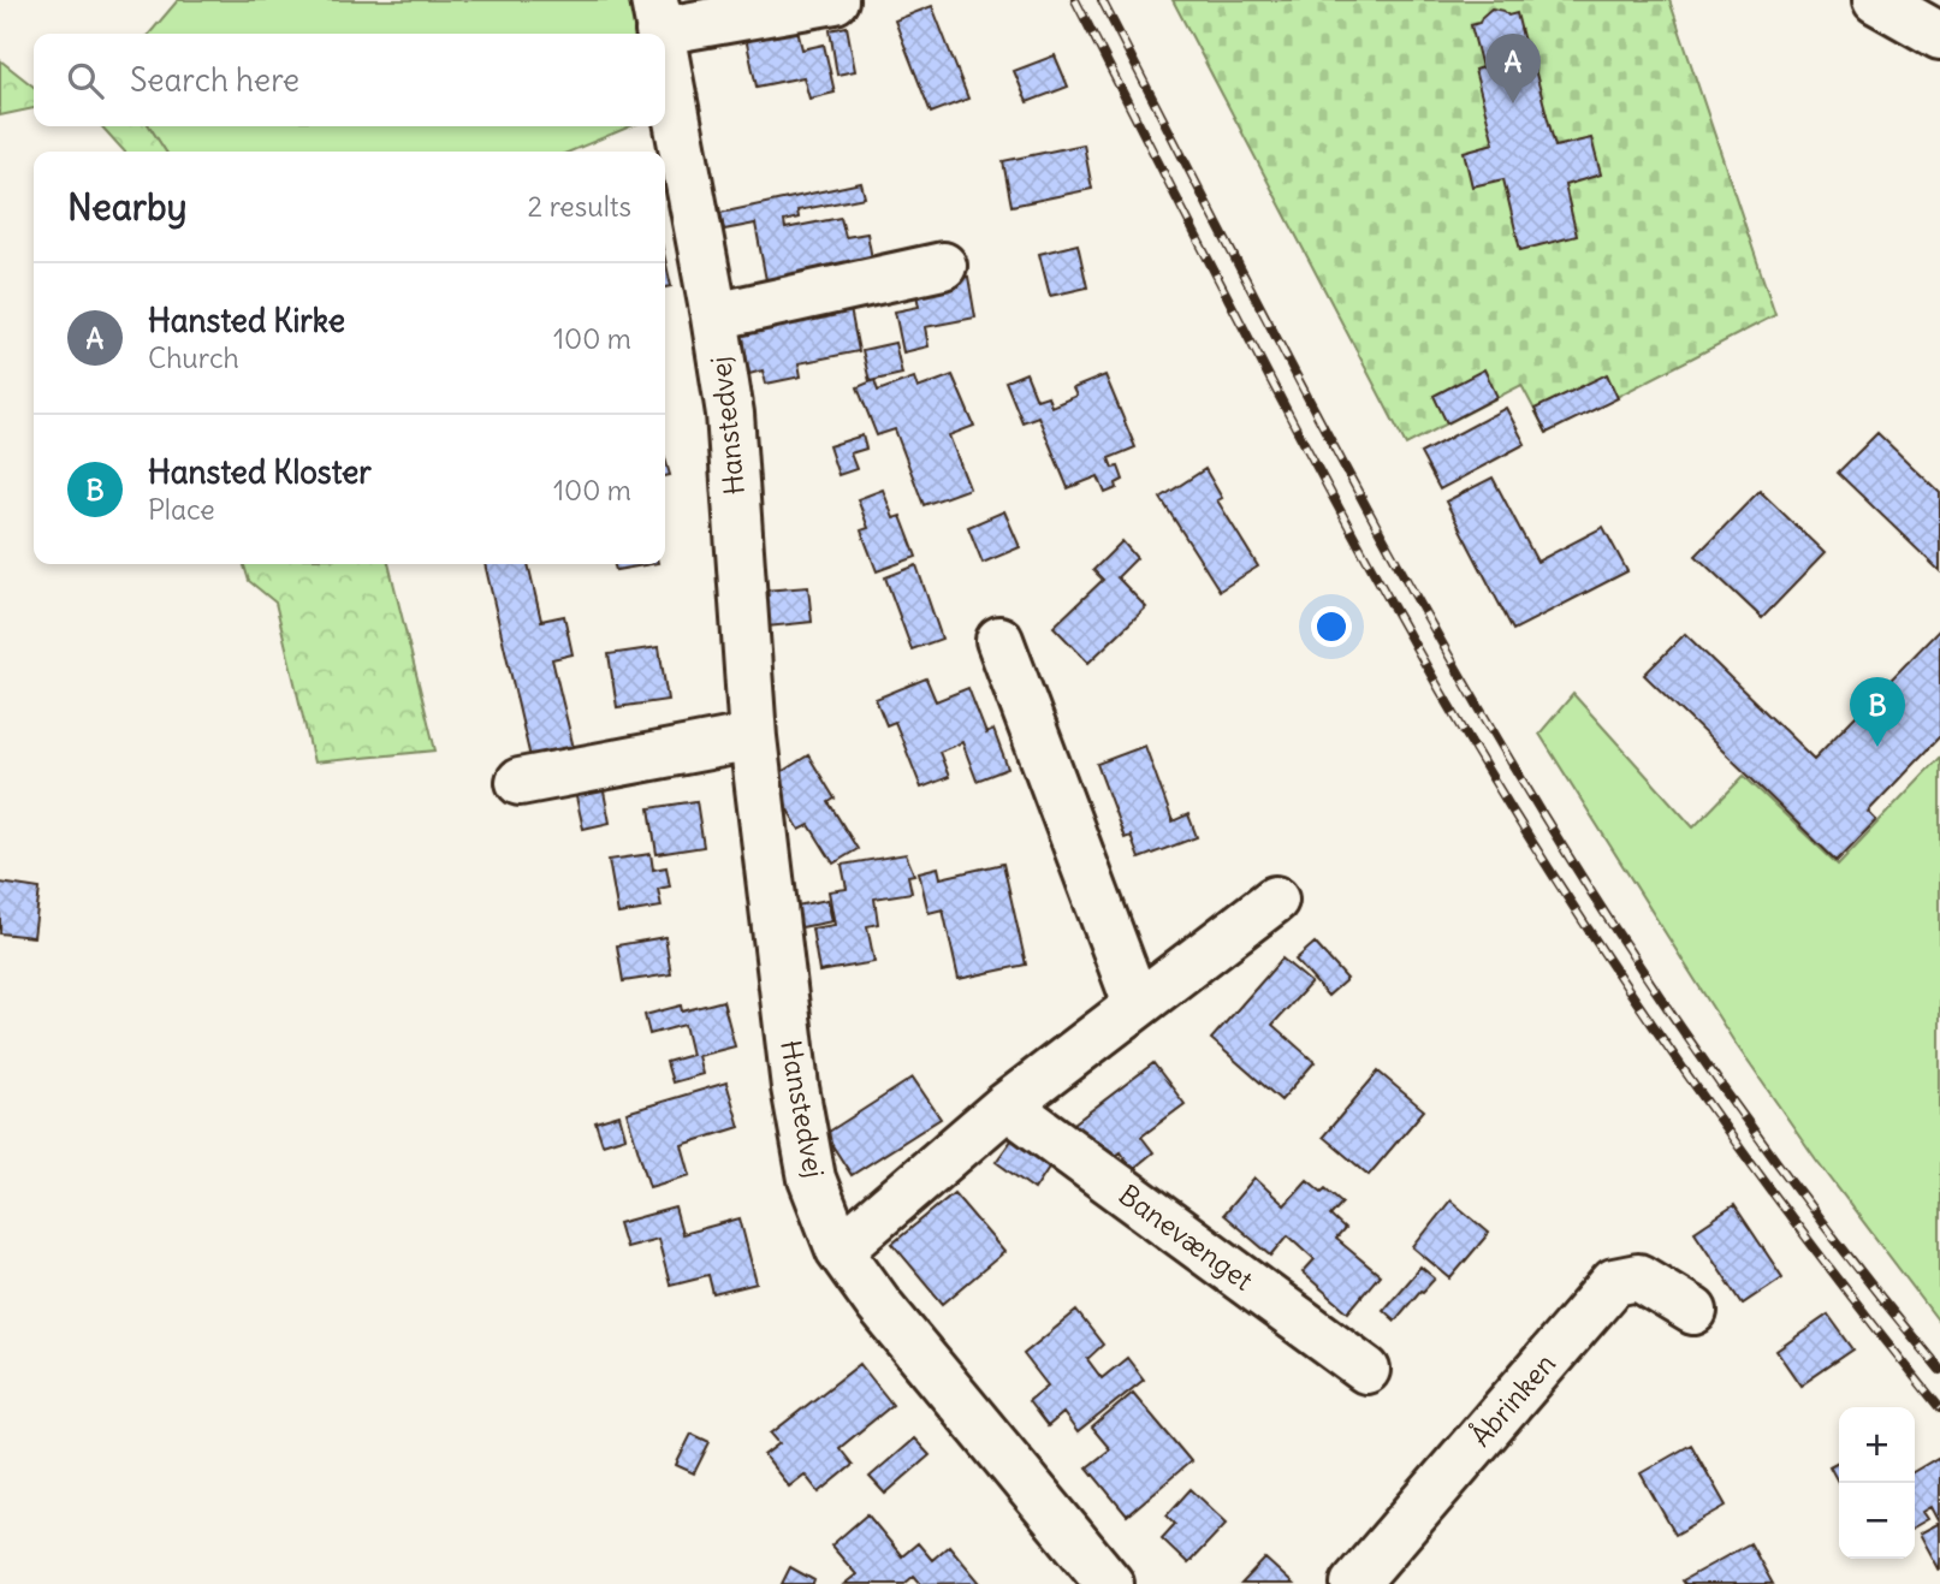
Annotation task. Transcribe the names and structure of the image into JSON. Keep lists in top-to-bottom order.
{
  "streets": {
    "street": ["Hanstedvej", "Banevænget", "Åbrinken"]
  },
  "page": {
    "pins": ["A", "B"],
    "search": "Search here",
    "heading": ["Nearby", "2 results"],
    "list": [
      {
        "mark": "A",
        "name": "Hansted Kirke",
        "note": "Church",
        "value": "100 m"
      },
      {
        "mark": "B",
        "name": "Hansted Kloster",
        "note": "Place",
        "value": "100 m"
      }
    ],
    "map_buttons": ["+", "−"]
  }
}
